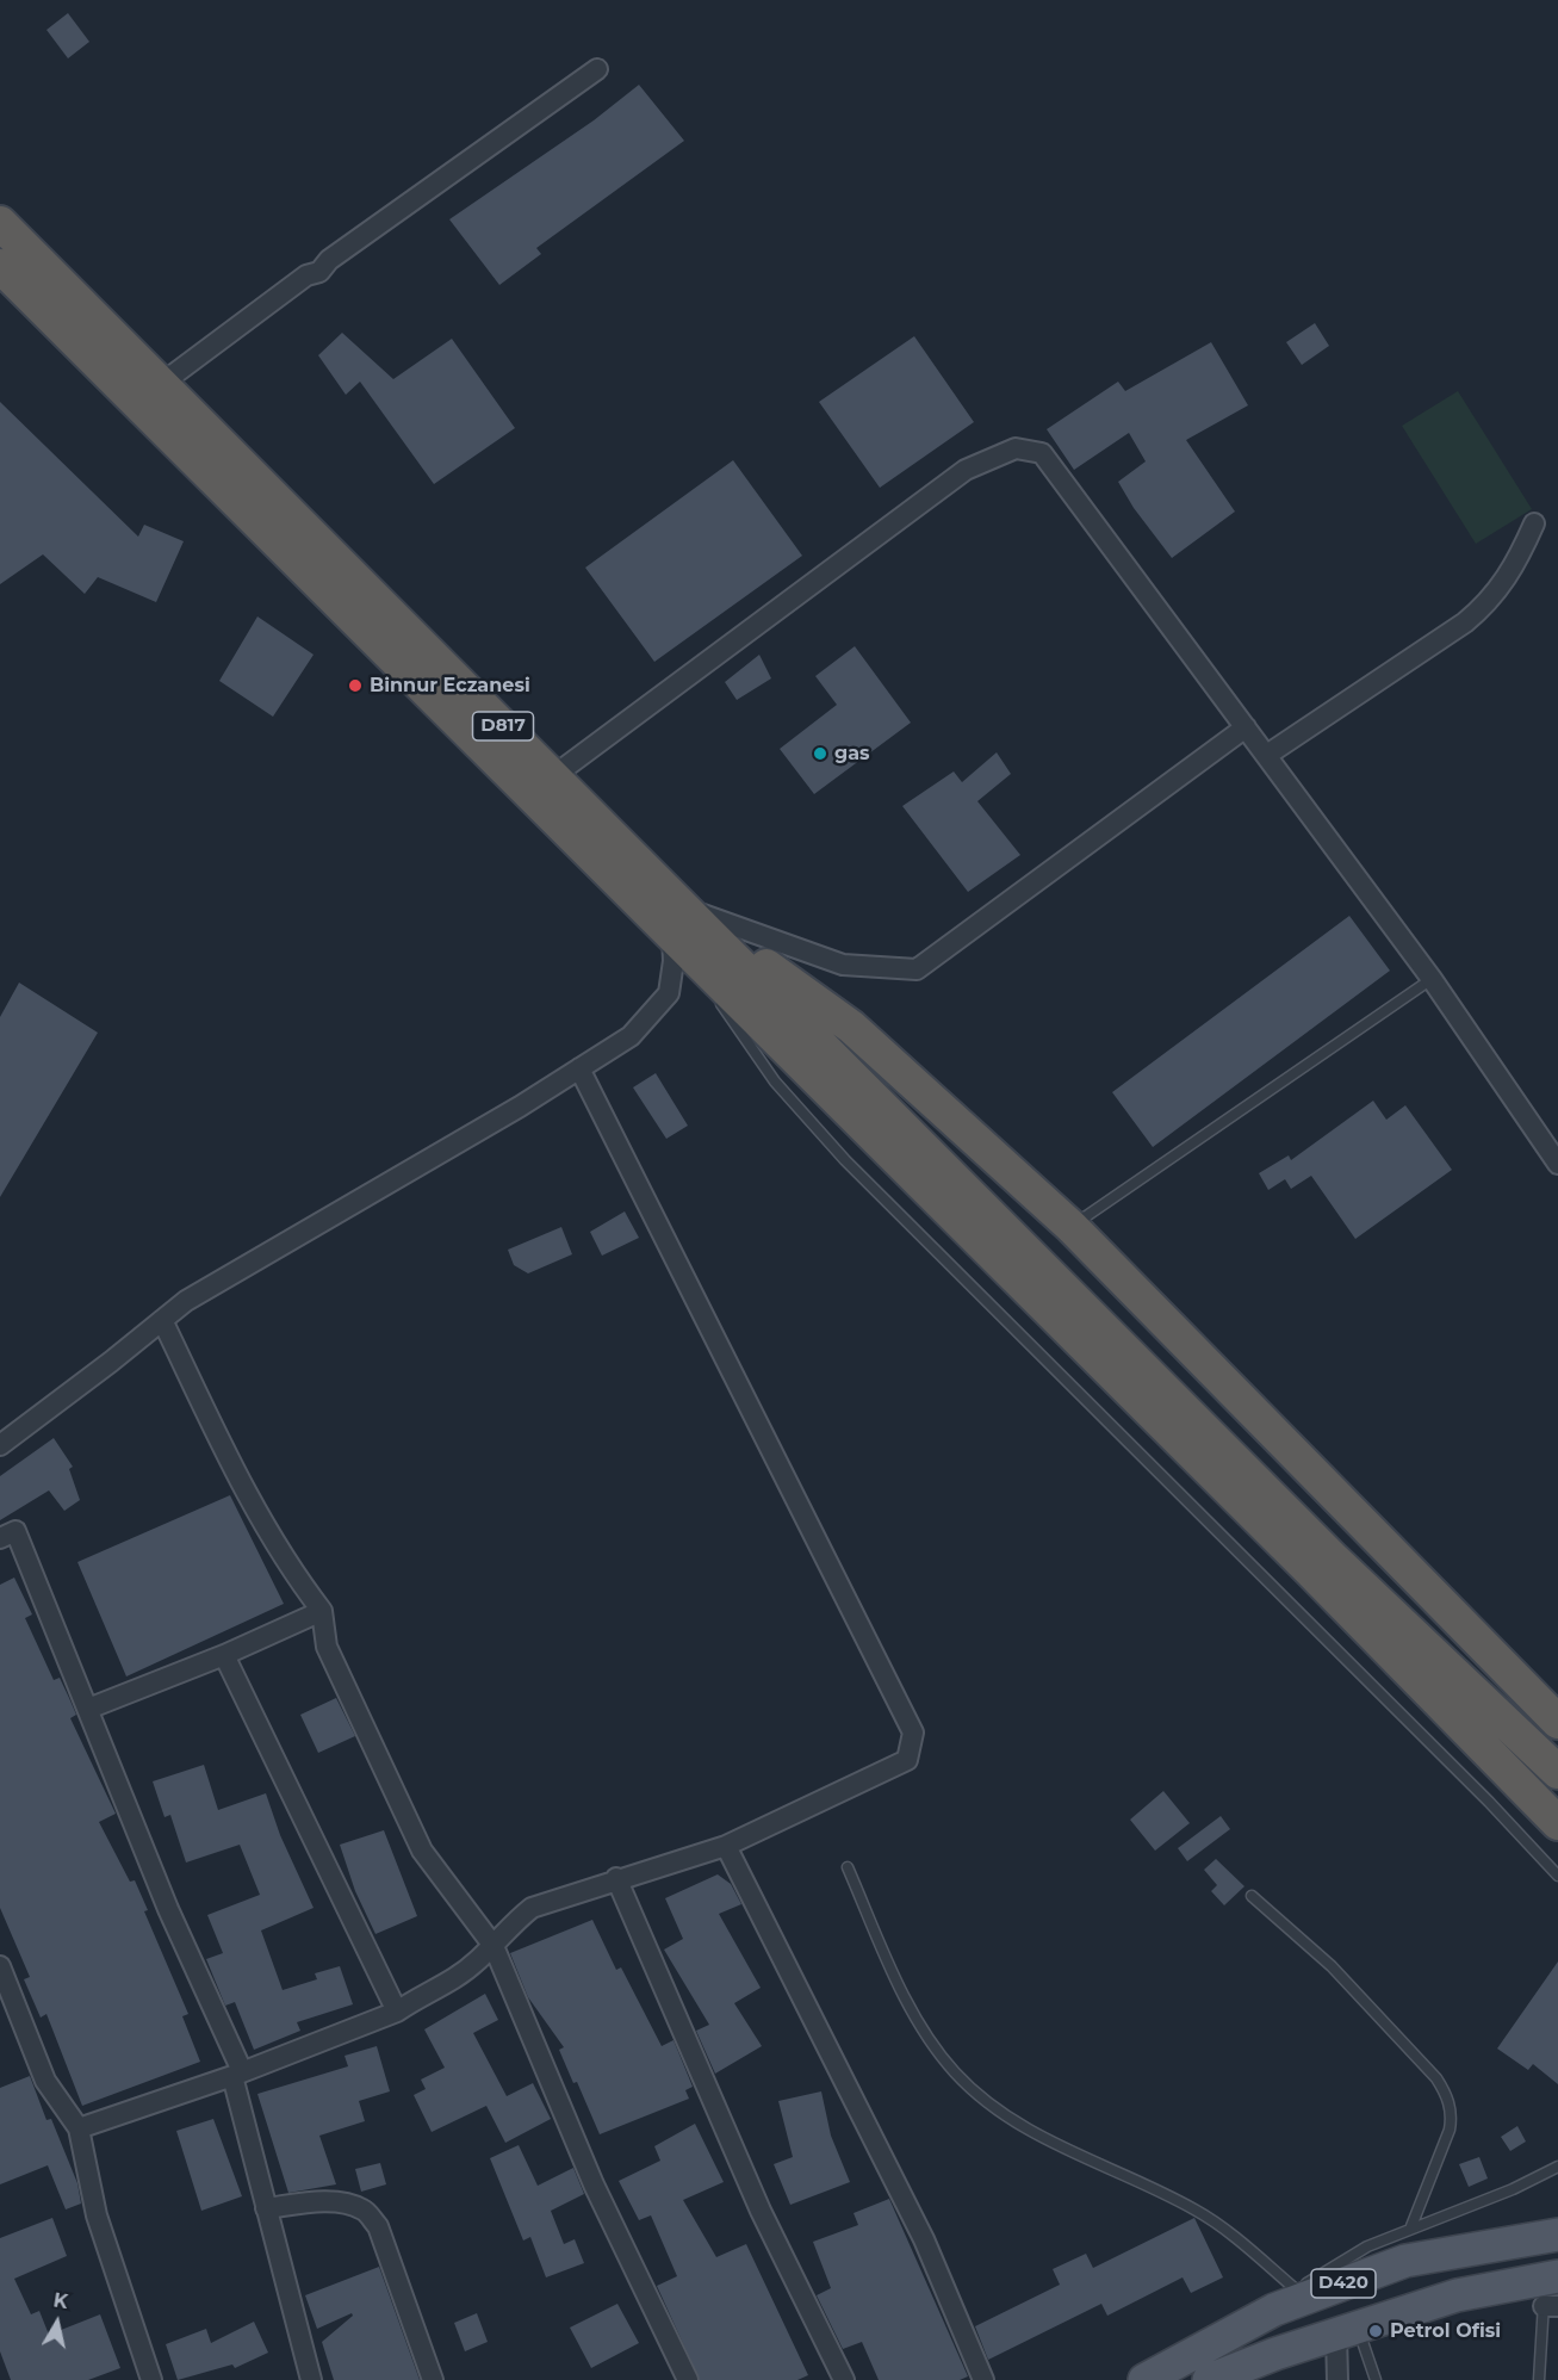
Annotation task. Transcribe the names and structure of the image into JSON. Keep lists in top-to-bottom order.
{
  "streets": {
    "highway": ["D817"],
    "main road": ["D420"]
  },
  "places": ["Binnur Eczanesi", "gas", "Petrol Ofisi"],
  "north": "top"
}
